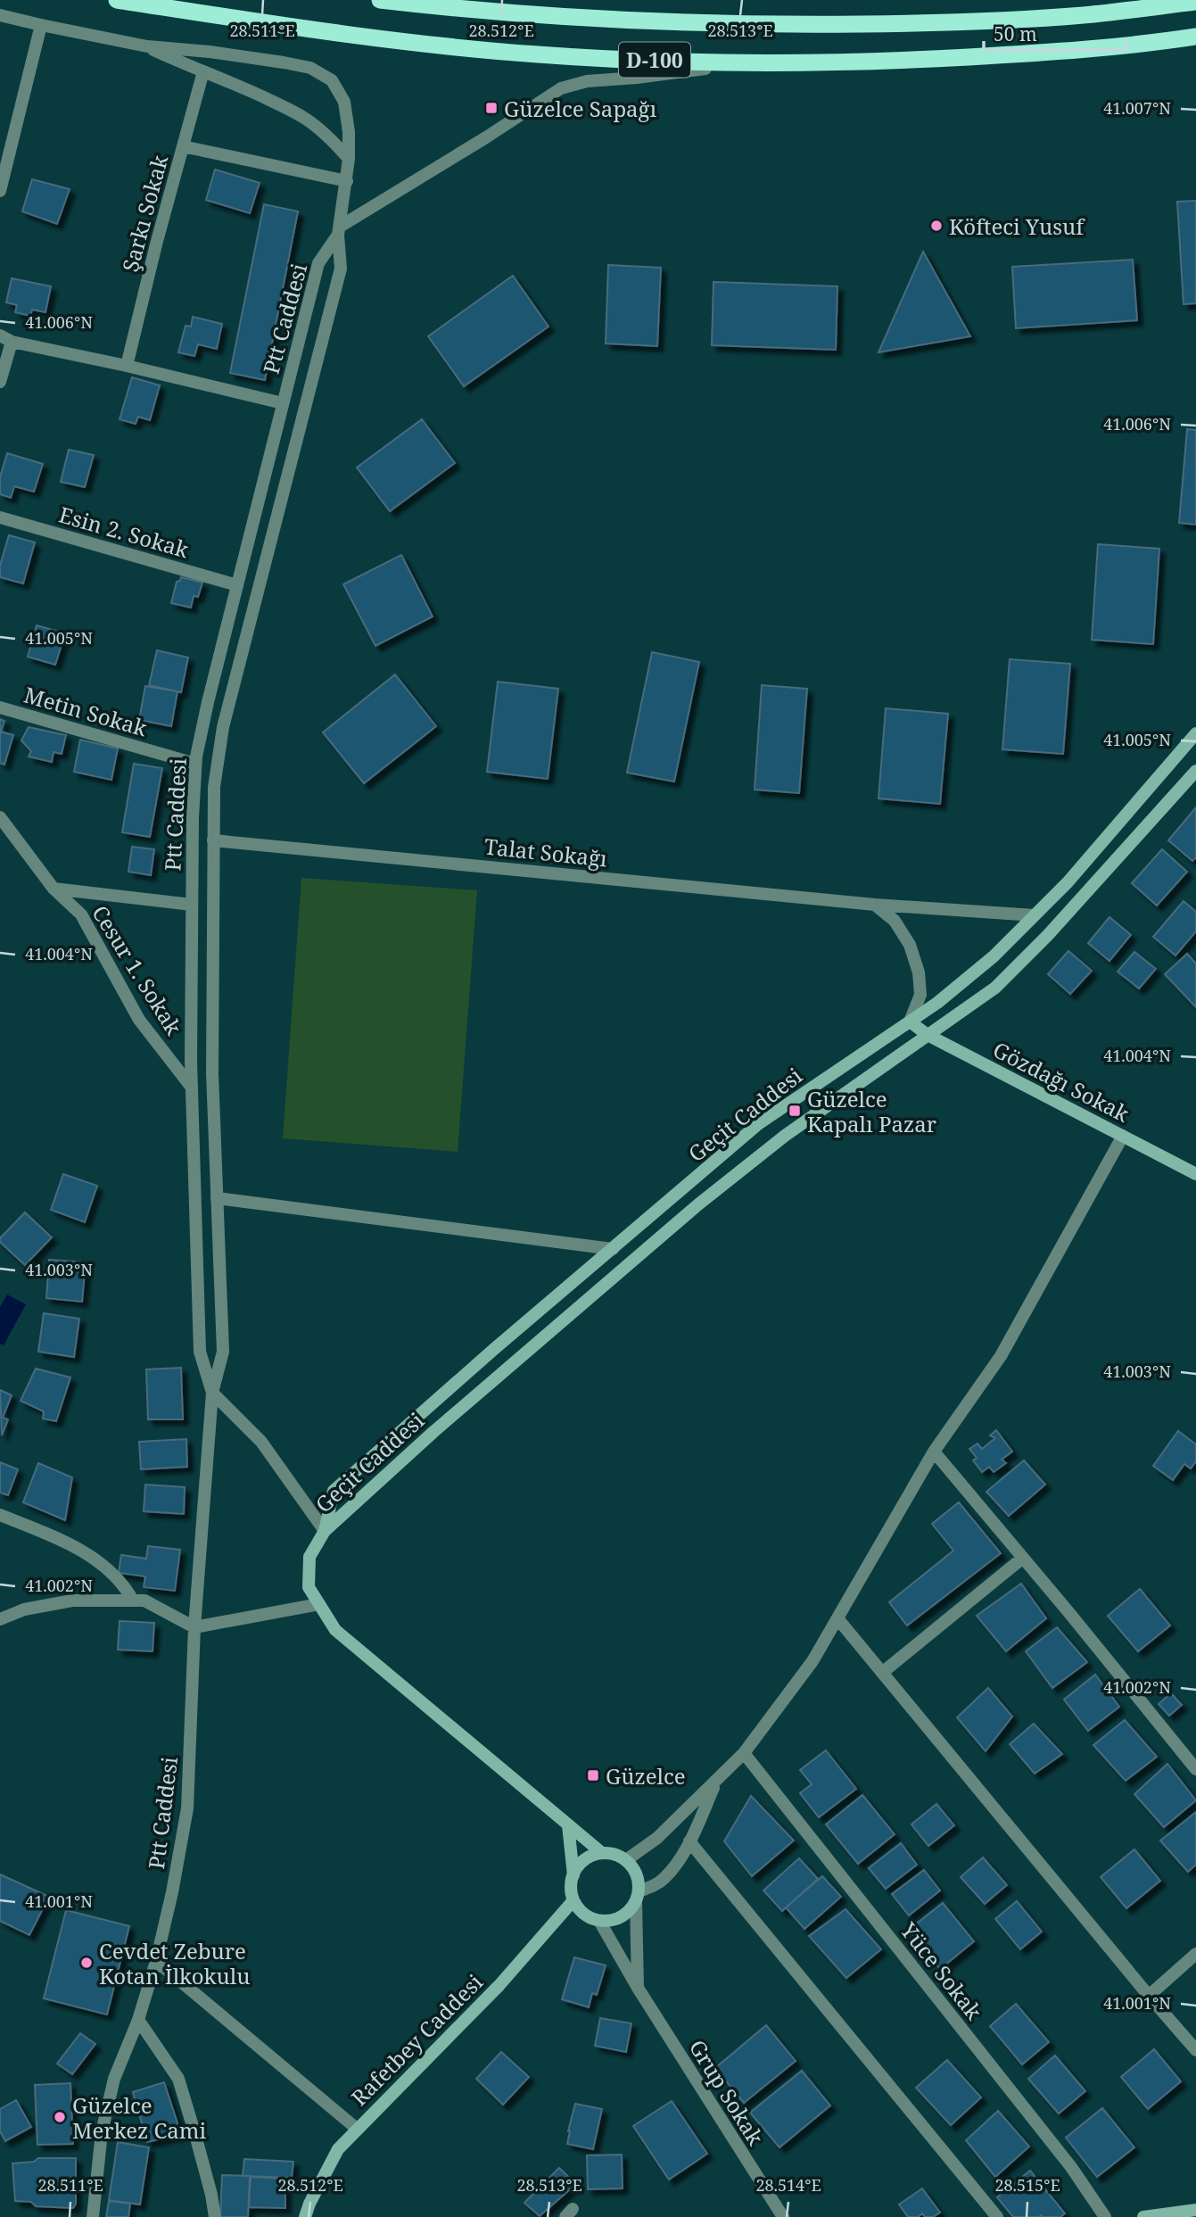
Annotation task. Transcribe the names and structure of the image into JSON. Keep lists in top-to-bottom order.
{
  "streets": {
    "highway": ["D-100"],
    "main road": ["Gözdağı Sokak", "Geçit Caddesi", "Rafetbey Caddesi"],
    "street": [
      "Şarkı Sokak",
      "Ptt Caddesi",
      "Esin 2. Sokak",
      "Metin Sokak",
      "Talat Sokağı",
      "Cesur 1. Sokak",
      "Yüce Sokak",
      "Grup Sokak"
    ]
  },
  "crossings": [
    ["Ptt Caddesi", "Esin 2. Sokak"],
    ["Ptt Caddesi", "Metin Sokak"],
    ["Ptt Caddesi", "Talat Sokağı"],
    ["Ptt Caddesi", "Cesur 1. Sokak"],
    ["Talat Sokağı", "Geçit Caddesi"],
    ["Gözdağı Sokak", "Geçit Caddesi"],
    ["Rafetbey Caddesi", "Grup Sokak"]
  ],
  "places": {
    "transit": ["Güzelce Sapağı", "Güzelce Kapalı Pazar", "Güzelce"],
    "other": ["Köfteci Yusuf", "Cevdet Zebure Kotan İlkokulu", "Güzelce Merkez Cami"]
  },
  "scale_bar": "50 m",
  "coordinates": [
    "28.511°E",
    "28.512°E",
    "28.513°E",
    "41.007°N",
    "41.006°N",
    "41.005°N",
    "41.004°N",
    "41.003°N",
    "41.002°N",
    "41.001°N",
    "28.514°E",
    "28.515°E"
  ]
}
